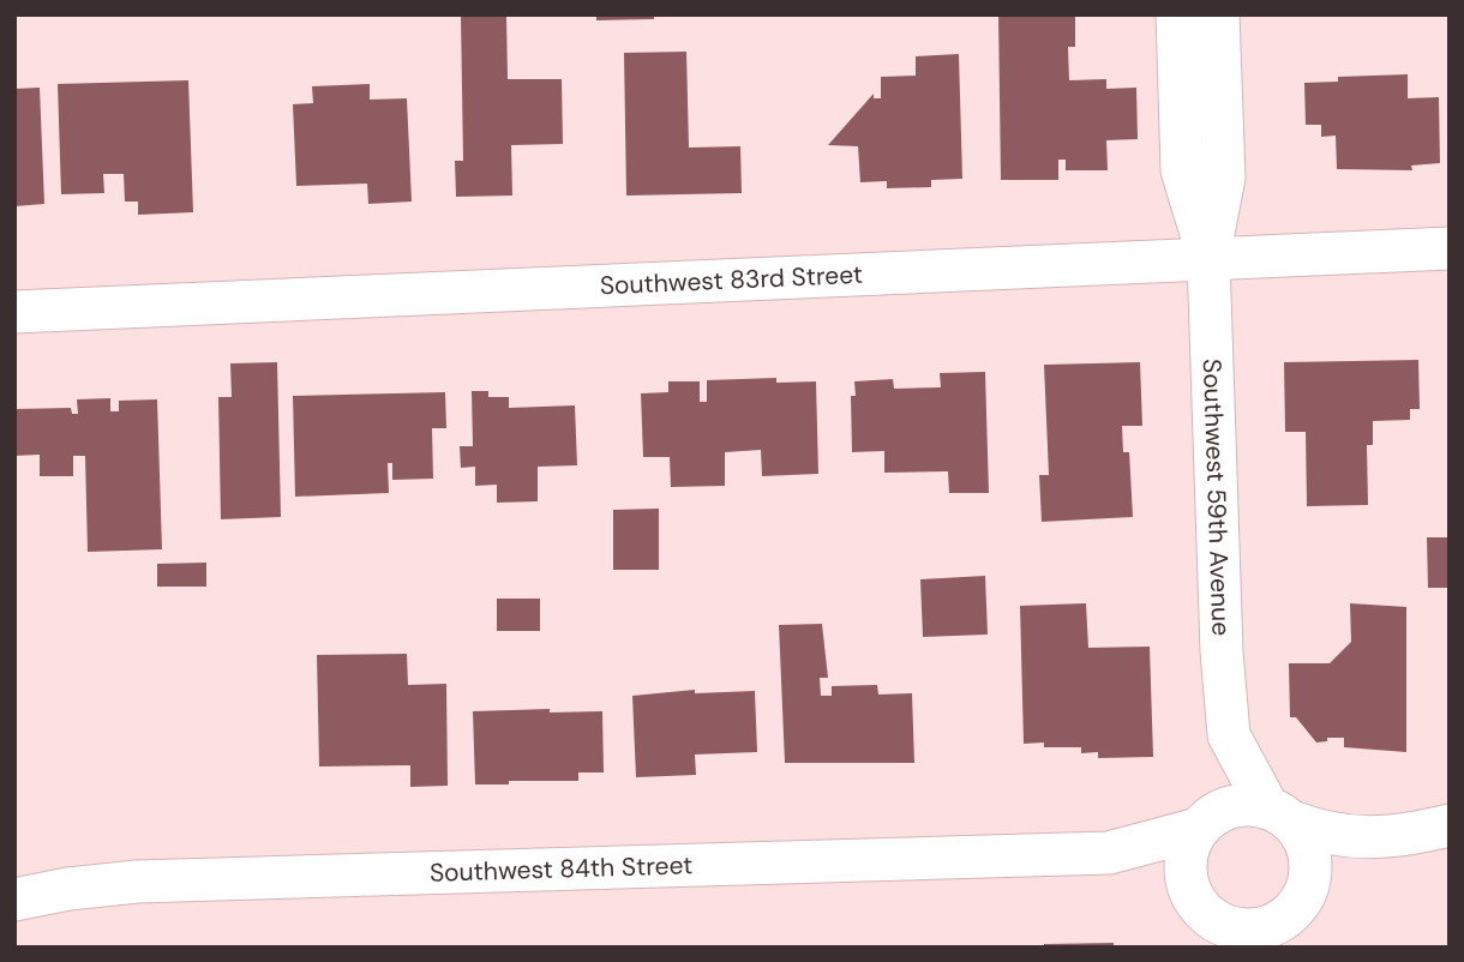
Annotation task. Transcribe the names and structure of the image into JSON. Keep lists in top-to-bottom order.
{
  "streets": {
    "street": ["Southwest 83rd Street", "Southwest 59th Avenue", "Southwest 84th Street"]
  },
  "crossings": [
    ["Southwest 83rd Street", "Southwest 59th Avenue"],
    ["Southwest 59th Avenue", "Southwest 84th Street"]
  ]
}
